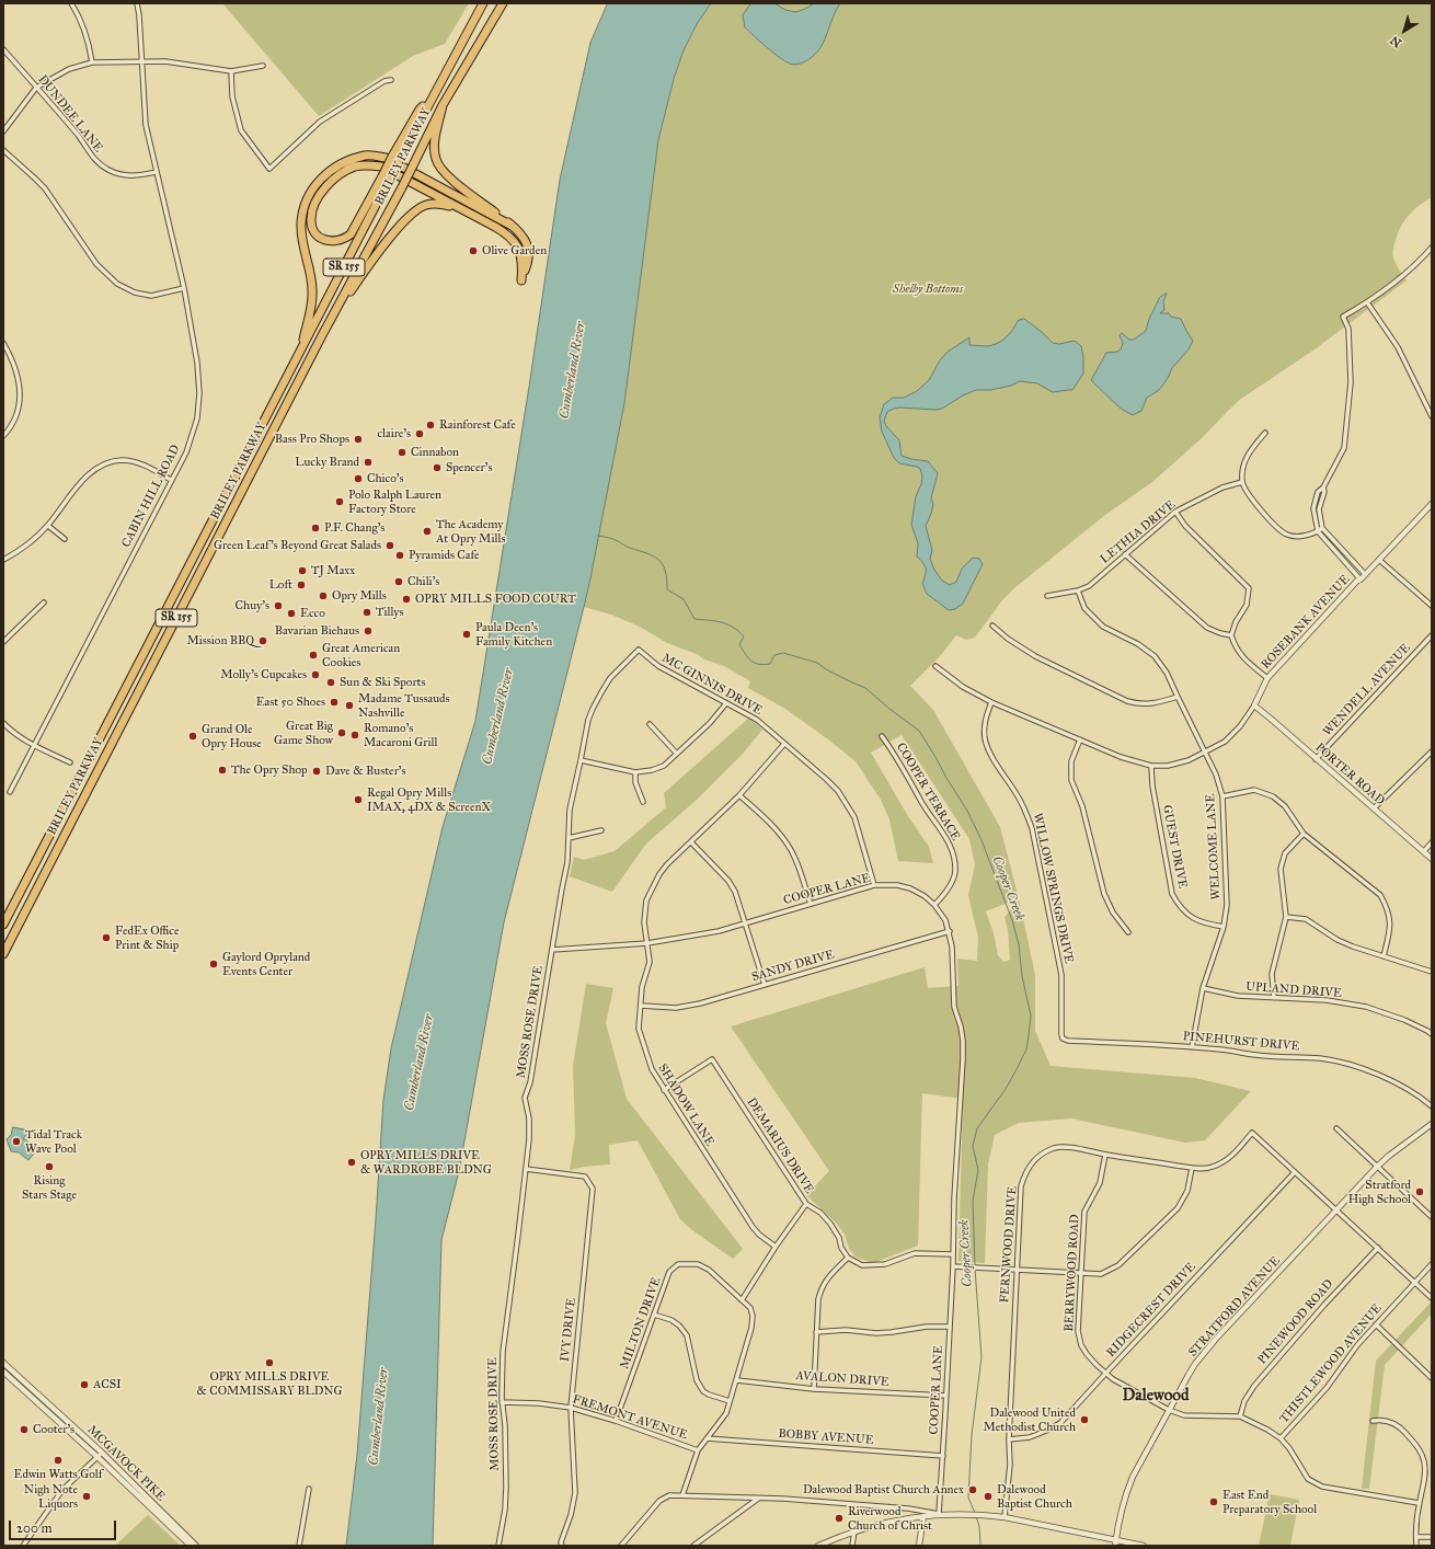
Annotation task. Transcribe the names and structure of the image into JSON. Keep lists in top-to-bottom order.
{
  "streets": {
    "highway": ["BRILEY PARKWAY", "SR 155"],
    "street": [
      "DUNDEE LANE",
      "CABIN HILL ROAD",
      "LETHIA DRIVE",
      "ROSEBANK AVENUE",
      "MC GINNIS DRIVE",
      "WENDELL AVENUE",
      "PORTER ROAD",
      "COOPER TERRACE",
      "GUEST DRIVE",
      "WELCOME LANE",
      "WILLOW SPRINGS DRIVE",
      "COOPER LANE",
      "SANDY DRIVE",
      "UPLAND DRIVE",
      "MOSS ROSE DRIVE",
      "PINEHURST DRIVE",
      "SHADOW LANE",
      "DEMARIUS DRIVE",
      "FERNWOOD DRIVE",
      "BERRYWOOD ROAD",
      "STRATFORD AVENUE",
      "RIDGECREST DRIVE",
      "PINEWOOD ROAD",
      "MILTON DRIVE",
      "IVY DRIVE",
      "THISTLEWOOD AVENUE",
      "AVALON DRIVE",
      "FREMONT AVENUE",
      "BOBBY AVENUE",
      "MCGAVOCK PIKE"
    ]
  },
  "crossings": [
    ["DUNDEE LANE", "CABIN HILL ROAD"],
    ["LETHIA DRIVE", "WELCOME LANE"],
    ["ROSEBANK AVENUE", "PORTER ROAD"],
    ["ROSEBANK AVENUE", "GUEST DRIVE"],
    ["ROSEBANK AVENUE", "WELCOME LANE"],
    ["ROSEBANK AVENUE", "WILLOW SPRINGS DRIVE"],
    ["MC GINNIS DRIVE", "COOPER LANE"],
    ["MC GINNIS DRIVE", "MOSS ROSE DRIVE"],
    ["MC GINNIS DRIVE", "SHADOW LANE"],
    ["WENDELL AVENUE", "PORTER ROAD"],
    ["COOPER TERRACE", "COOPER LANE"],
    ["GUEST DRIVE", "WELCOME LANE"],
    ["WELCOME LANE", "UPLAND DRIVE"],
    ["WELCOME LANE", "PINEHURST DRIVE"],
    ["WILLOW SPRINGS DRIVE", "PINEHURST DRIVE"],
    ["COOPER LANE", "SANDY DRIVE"],
    ["COOPER LANE", "MOSS ROSE DRIVE"],
    ["COOPER LANE", "SHADOW LANE"],
    ["COOPER LANE", "AVALON DRIVE"],
    ["COOPER LANE", "BOBBY AVENUE"],
    ["SANDY DRIVE", "SHADOW LANE"],
    ["MOSS ROSE DRIVE", "IVY DRIVE"],
    ["MOSS ROSE DRIVE", "FREMONT AVENUE"],
    ["SHADOW LANE", "DEMARIUS DRIVE"],
    ["FERNWOOD DRIVE", "BERRYWOOD ROAD"],
    ["FERNWOOD DRIVE", "RIDGECREST DRIVE"],
    ["BERRYWOOD ROAD", "STRATFORD AVENUE"],
    ["BERRYWOOD ROAD", "RIDGECREST DRIVE"],
    ["BERRYWOOD ROAD", "PINEWOOD ROAD"],
    ["BERRYWOOD ROAD", "THISTLEWOOD AVENUE"],
    ["MILTON DRIVE", "AVALON DRIVE"],
    ["MILTON DRIVE", "FREMONT AVENUE"],
    ["MILTON DRIVE", "BOBBY AVENUE"],
    ["IVY DRIVE", "FREMONT AVENUE"]
  ],
  "districts": ["Dalewood"],
  "water": ["Cumberland River", "Cooper Creek"],
  "parks": ["Shelby Bottoms"],
  "places": [
    "Olive Garden",
    "Rainforest Cafe",
    "claire's",
    "Bass Pro Shops",
    "Cinnabon",
    "Lucky Brand",
    "Spencer's",
    "Chico's",
    "Polo Ralph Lauren Factory Store",
    "P.F. Chang's",
    "The Academy At Opry Mills",
    "Green Leaf's Beyond Great Salads",
    "Pyramids Cafe",
    "TJ Maxx",
    "Chili's",
    "Loft",
    "Opry Mills",
    "OPRY MILLS FOOD COURT",
    "Chuy's",
    "Tillys",
    "Ecco",
    "Bavarian Biehaus",
    "Paula Deen's Family Kitchen",
    "Mission BBQ",
    "Great American Cookies",
    "Molly's Cupcakes",
    "Sun & Ski Sports",
    "East 50 Shoes",
    "Madame Tussauds Nashville",
    "Great Big Game Show",
    "Romano's Macaroni Grill",
    "Grand Ole Opry House",
    "The Opry Shop",
    "Dave & Buster's",
    "Regal Opry Mills IMAX, 4DX & ScreenX",
    "FedEx Office Print & Ship",
    "Gaylord Opryland Events Center",
    "Tidal Track Wave Pool",
    "OPRY MILLS DRIVE & WARDROBE BLDNG",
    "Rising Stars Stage",
    "Stratford High School",
    "OPRY MILLS DRIVE & COMMISSARY BLDNG",
    "ACSI",
    "Dalewood United Methodist Church",
    "Cooter's",
    "Edwin Watts Golf",
    "Dalewood Baptist Church Annex",
    "Nigh Note Liquors",
    "Dalewood Baptist Church",
    "East End Preparatory School",
    "Riverwood Church of Christ"
  ],
  "scale_bar": "200 m",
  "north": "bottom left"
}
